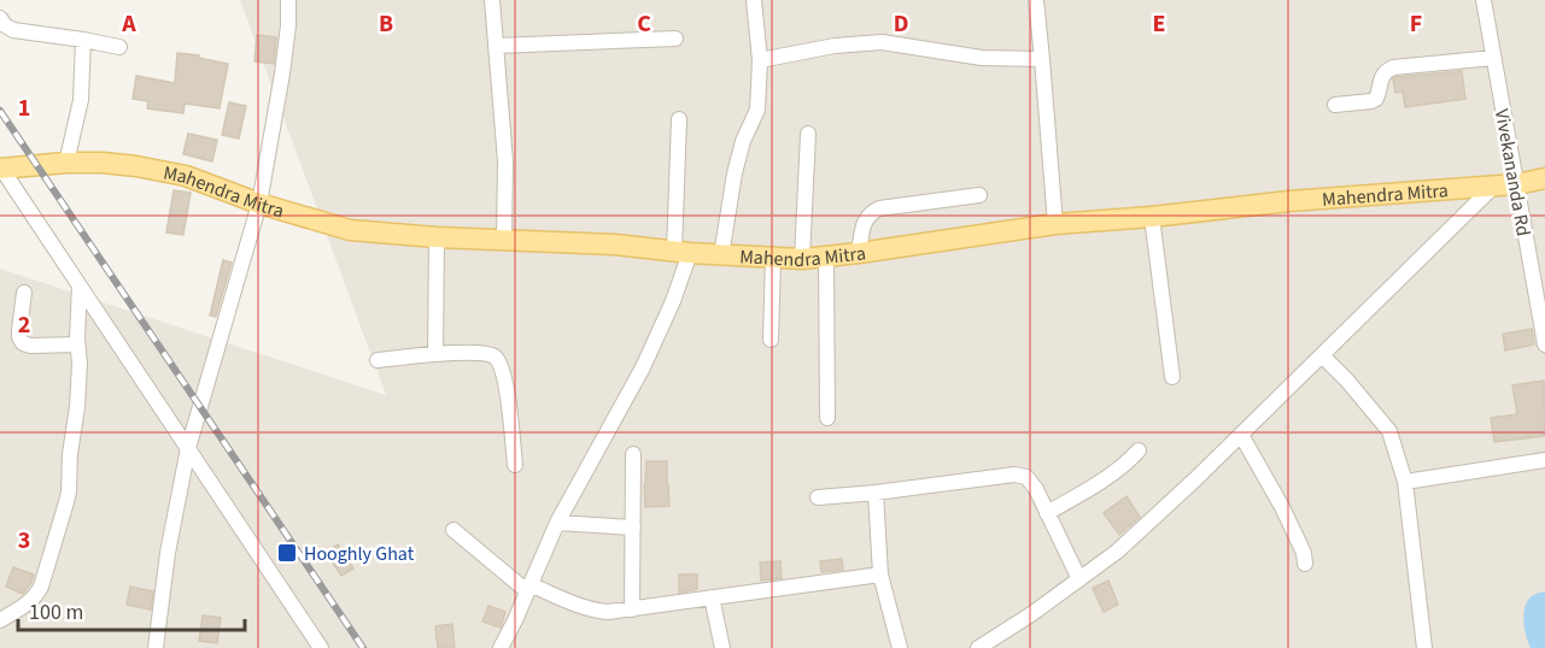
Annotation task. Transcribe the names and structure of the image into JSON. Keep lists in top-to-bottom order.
{
  "streets": {
    "main road": ["Mahendra Mitra"],
    "street": ["Vivekananda Rd"]
  },
  "crossings": [
    ["Vivekananda Rd", "Mahendra Mitra"]
  ],
  "places": {
    "transit": ["Hooghly Ghat"]
  },
  "scale_bar": "100 m",
  "grid": {
    "columns": [
      "A",
      "B",
      "C",
      "D",
      "E",
      "F"
    ],
    "rows": ["1", "2", "3"]
  }
}
